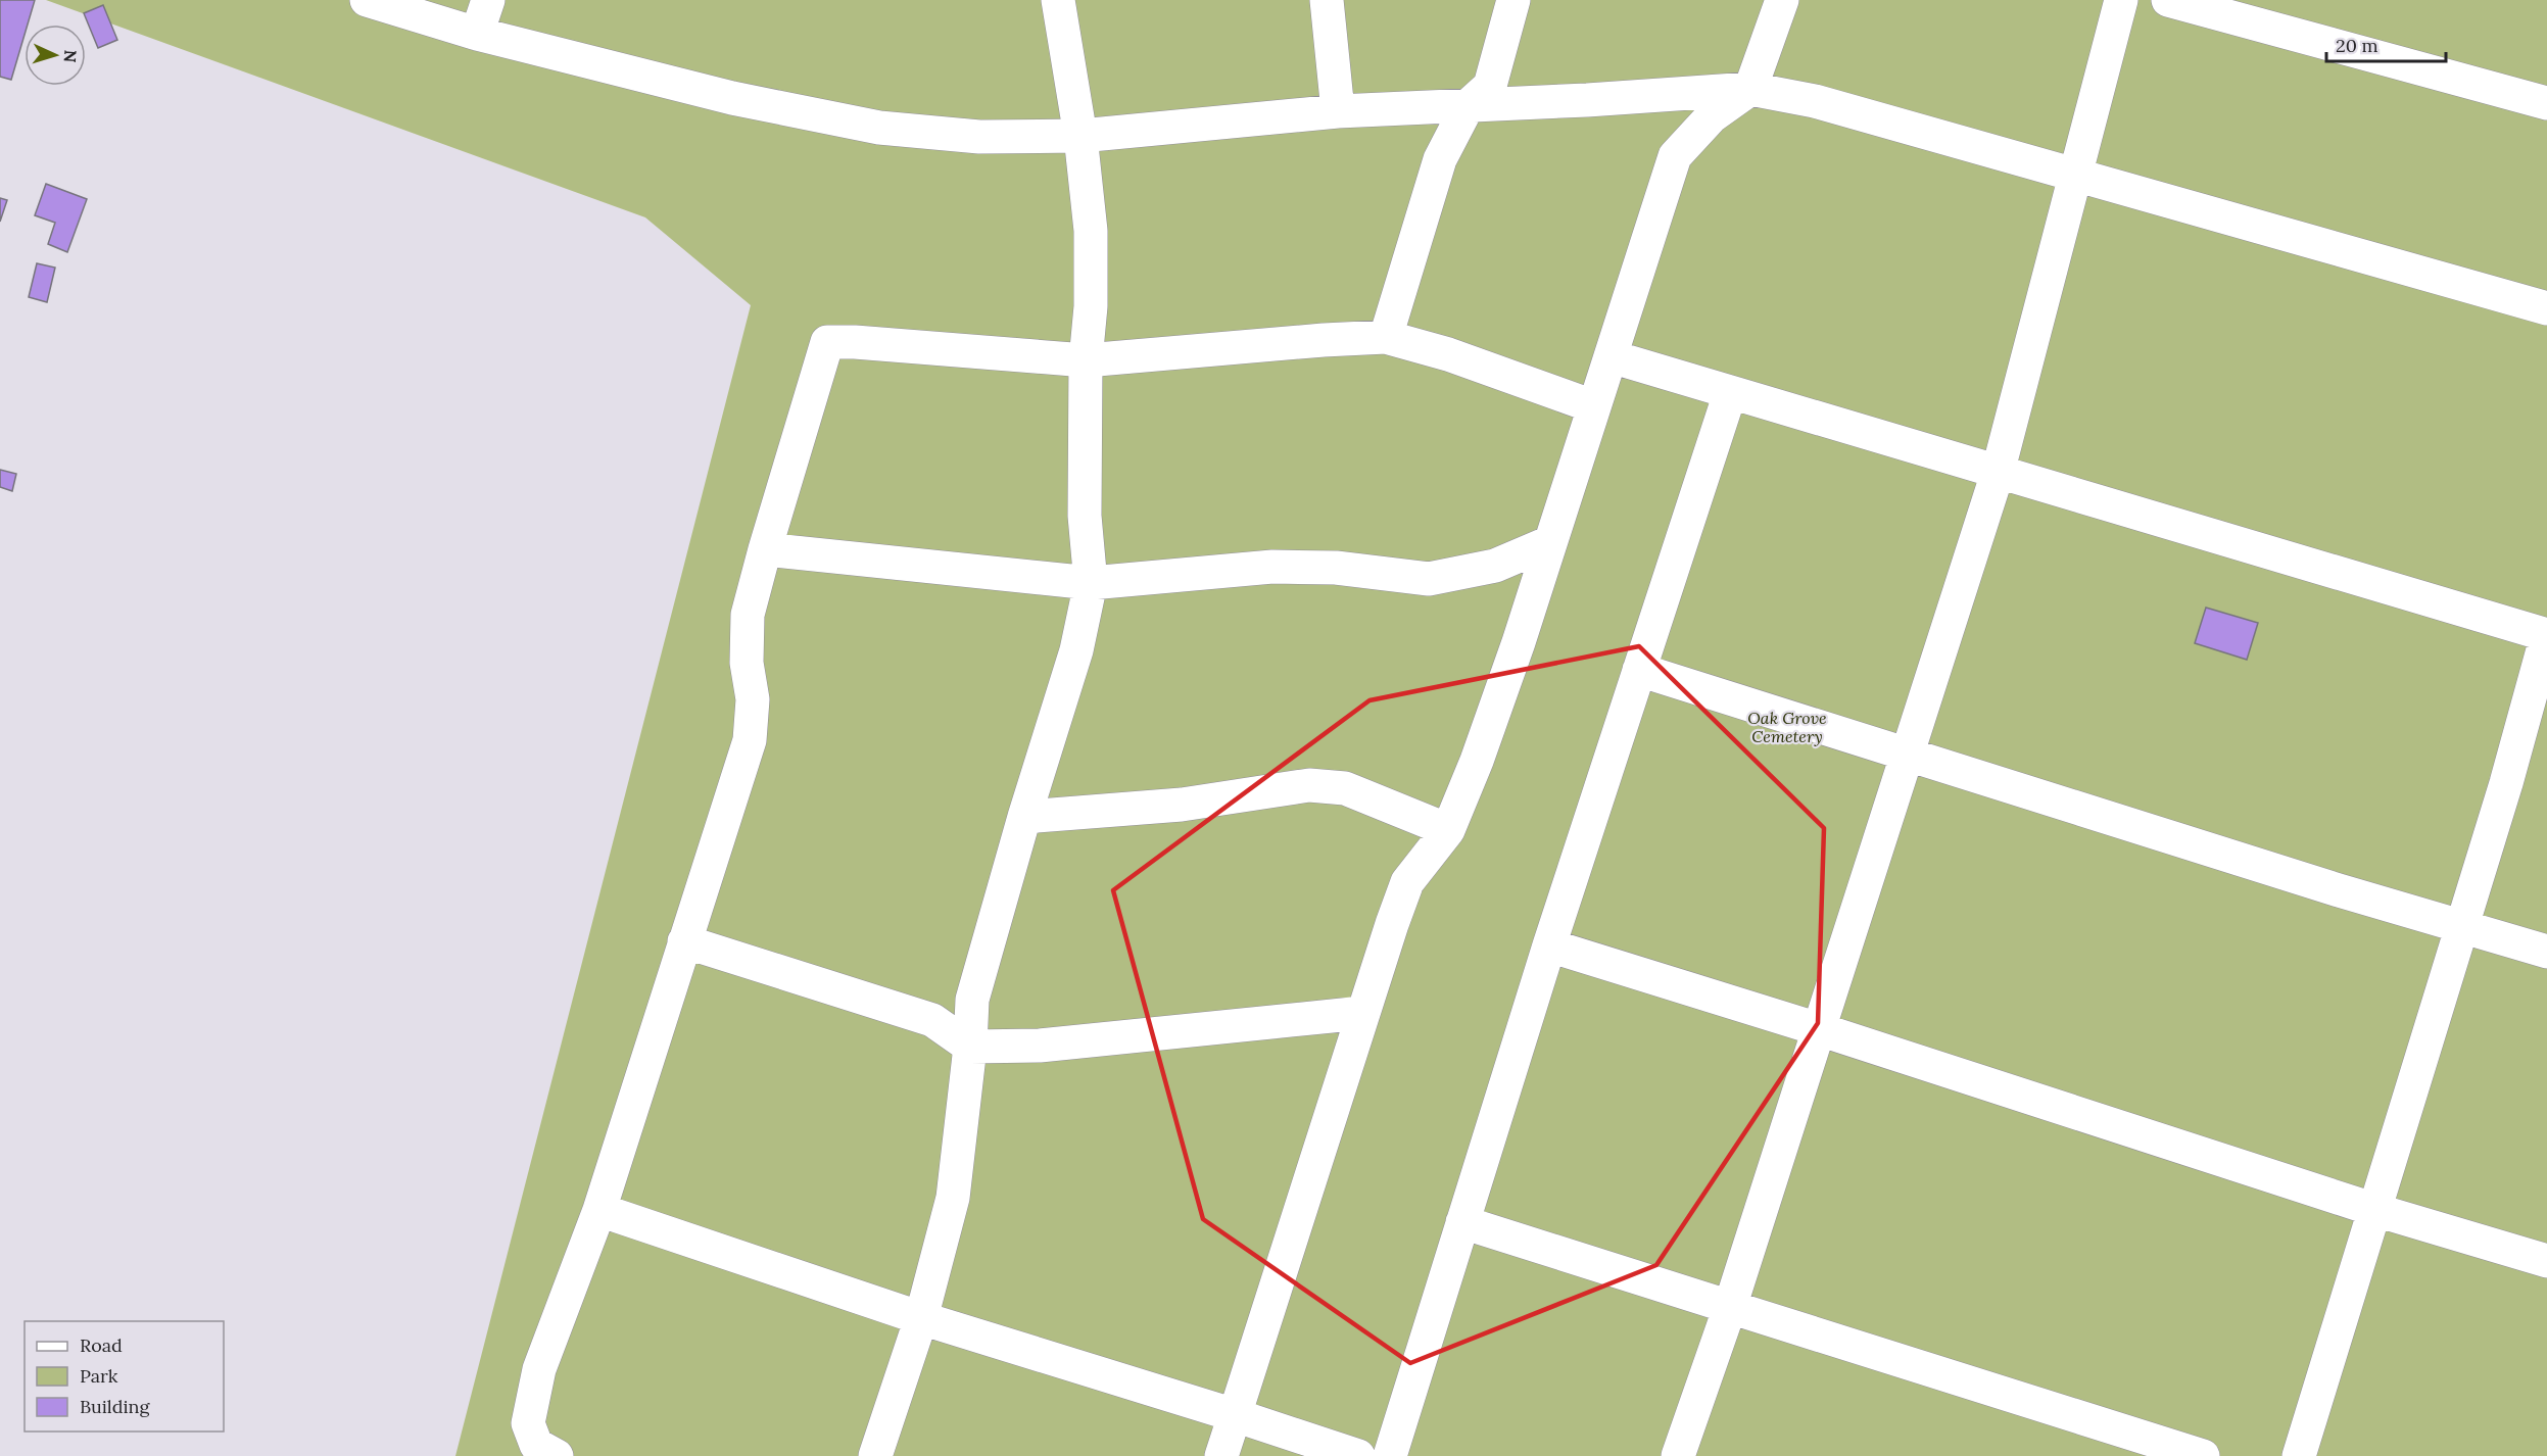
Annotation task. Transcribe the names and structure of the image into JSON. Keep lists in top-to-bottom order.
{
  "parks": ["Oak Grove Cemetery"],
  "legend": ["Road", "Park", "Building"],
  "scale_bar": "20 m",
  "north": "right"
}
